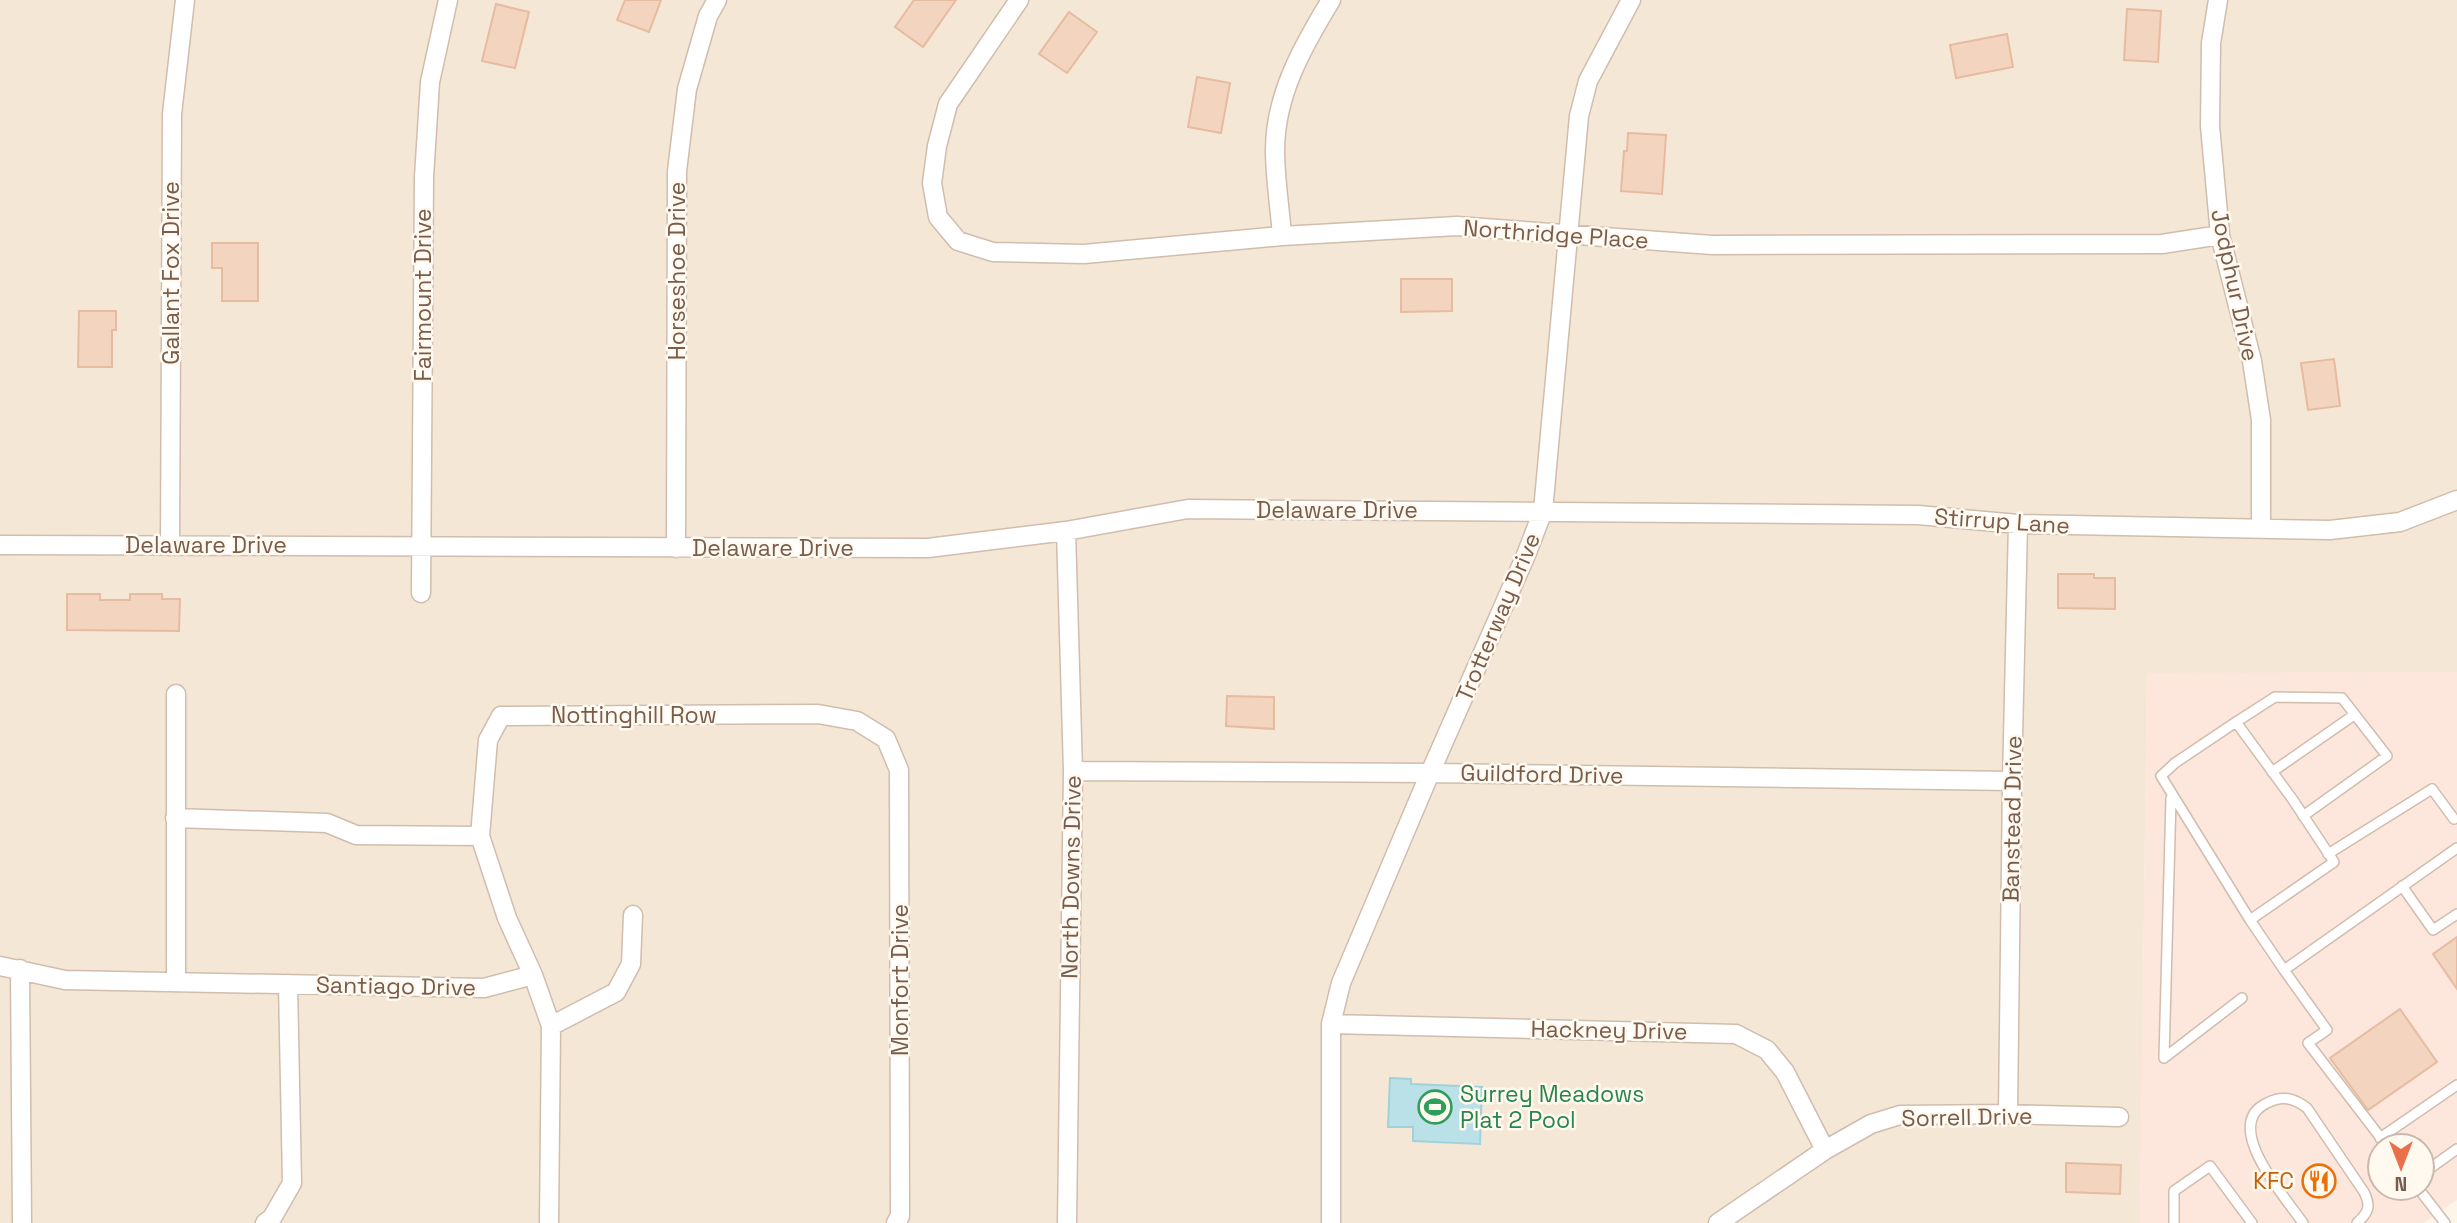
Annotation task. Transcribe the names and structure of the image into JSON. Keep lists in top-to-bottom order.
{
  "streets": {
    "street": [
      "Northridge Place",
      "Horseshoe Drive",
      "Gallant Fox Drive",
      "Jodphur Drive",
      "Fairmount Drive",
      "Delaware Drive",
      "Stirrup Lane",
      "Trotterway Drive",
      "Nottinghill Row",
      "Guildford Drive",
      "Banstead Drive",
      "North Downs Drive",
      "Monfort Drive",
      "Santiago Drive",
      "Hackney Drive",
      "Sorrell Drive"
    ]
  },
  "crossings": [
    ["Northridge Place", "Jodphur Drive"],
    ["Northridge Place", "Trotterway Drive"],
    ["Horseshoe Drive", "Delaware Drive"],
    ["Gallant Fox Drive", "Delaware Drive"],
    ["Jodphur Drive", "Stirrup Lane"],
    ["Fairmount Drive", "Delaware Drive"],
    ["Delaware Drive", "Stirrup Lane"],
    ["Delaware Drive", "Trotterway Drive"],
    ["Delaware Drive", "North Downs Drive"],
    ["Stirrup Lane", "Trotterway Drive"],
    ["Stirrup Lane", "Banstead Drive"],
    ["Trotterway Drive", "Guildford Drive"],
    ["Trotterway Drive", "Hackney Drive"],
    ["Nottinghill Row", "Monfort Drive"],
    ["Nottinghill Row", "Santiago Drive"],
    ["Guildford Drive", "Banstead Drive"],
    ["Guildford Drive", "North Downs Drive"],
    ["Banstead Drive", "Sorrell Drive"],
    ["Hackney Drive", "Sorrell Drive"]
  ],
  "places": {
    "sports": ["Surrey Meadows Plat 2 Pool"],
    "restaurant": ["KFC"]
  },
  "north": "bottom"
}
